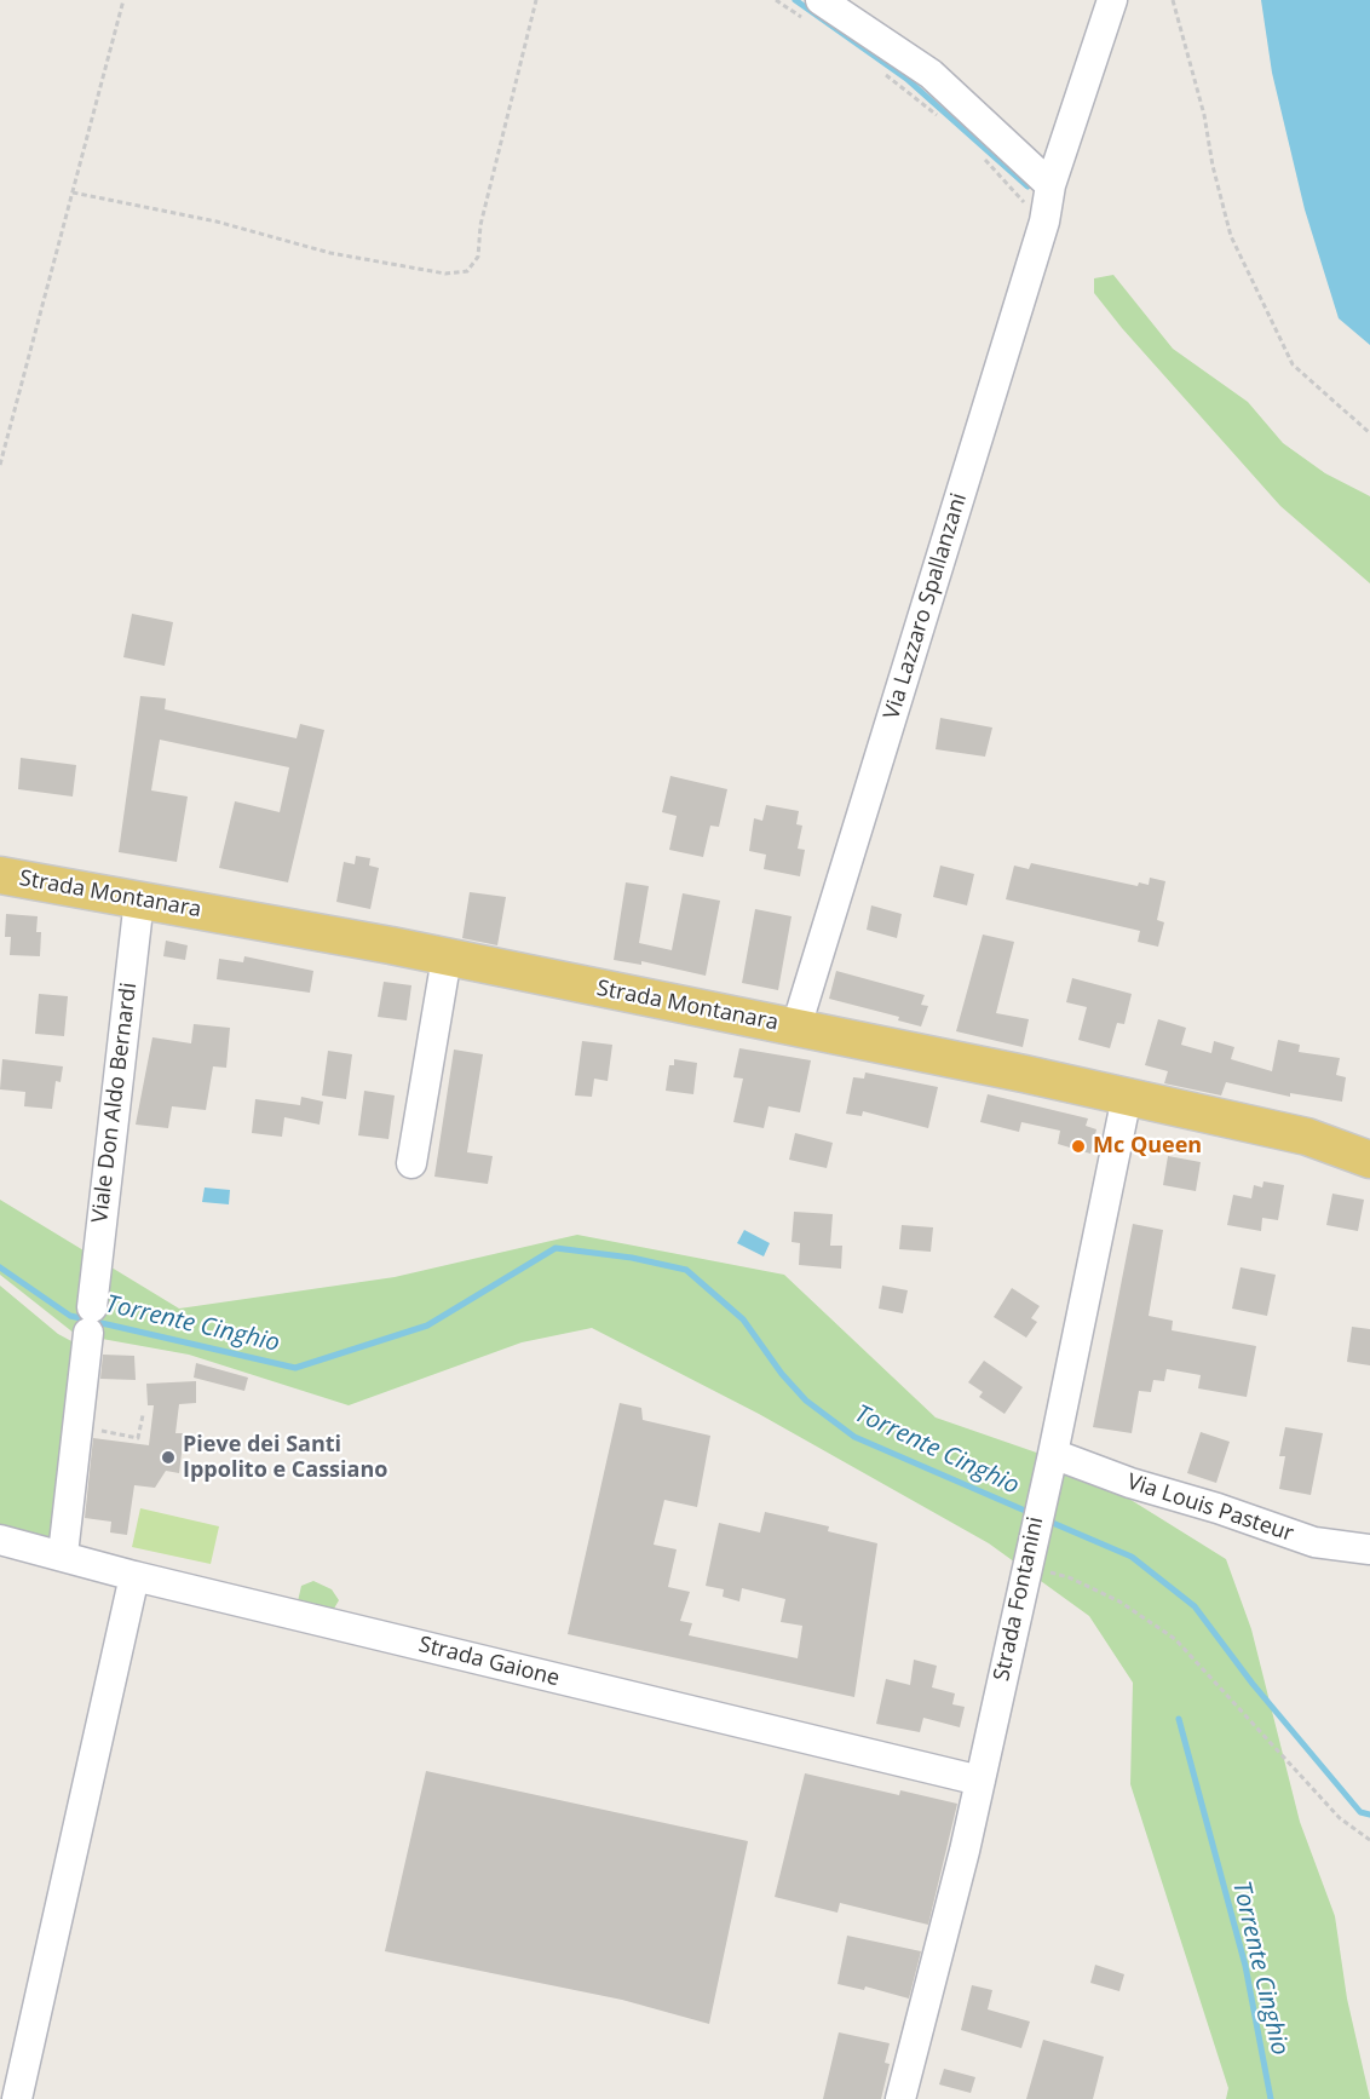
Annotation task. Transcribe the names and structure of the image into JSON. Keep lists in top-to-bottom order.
{
  "streets": {
    "main road": ["Strada Montanara"],
    "street": [
      "Via Lazzaro Spallanzani",
      "Viale Don Aldo Bernardi",
      "Via Louis Pasteur",
      "Strada Fontanini",
      "Strada Gaione"
    ]
  },
  "crossings": [
    ["Via Lazzaro Spallanzani", "Strada Montanara"],
    ["Strada Montanara", "Viale Don Aldo Bernardi"],
    ["Strada Montanara", "Strada Fontanini"],
    ["Viale Don Aldo Bernardi", "Strada Gaione"],
    ["Via Louis Pasteur", "Strada Fontanini"],
    ["Strada Fontanini", "Strada Gaione"]
  ],
  "water": ["Torrente Cinghio"],
  "places": ["Mc Queen", "Pieve dei Santi Ippolito e Cassiano"]
}
